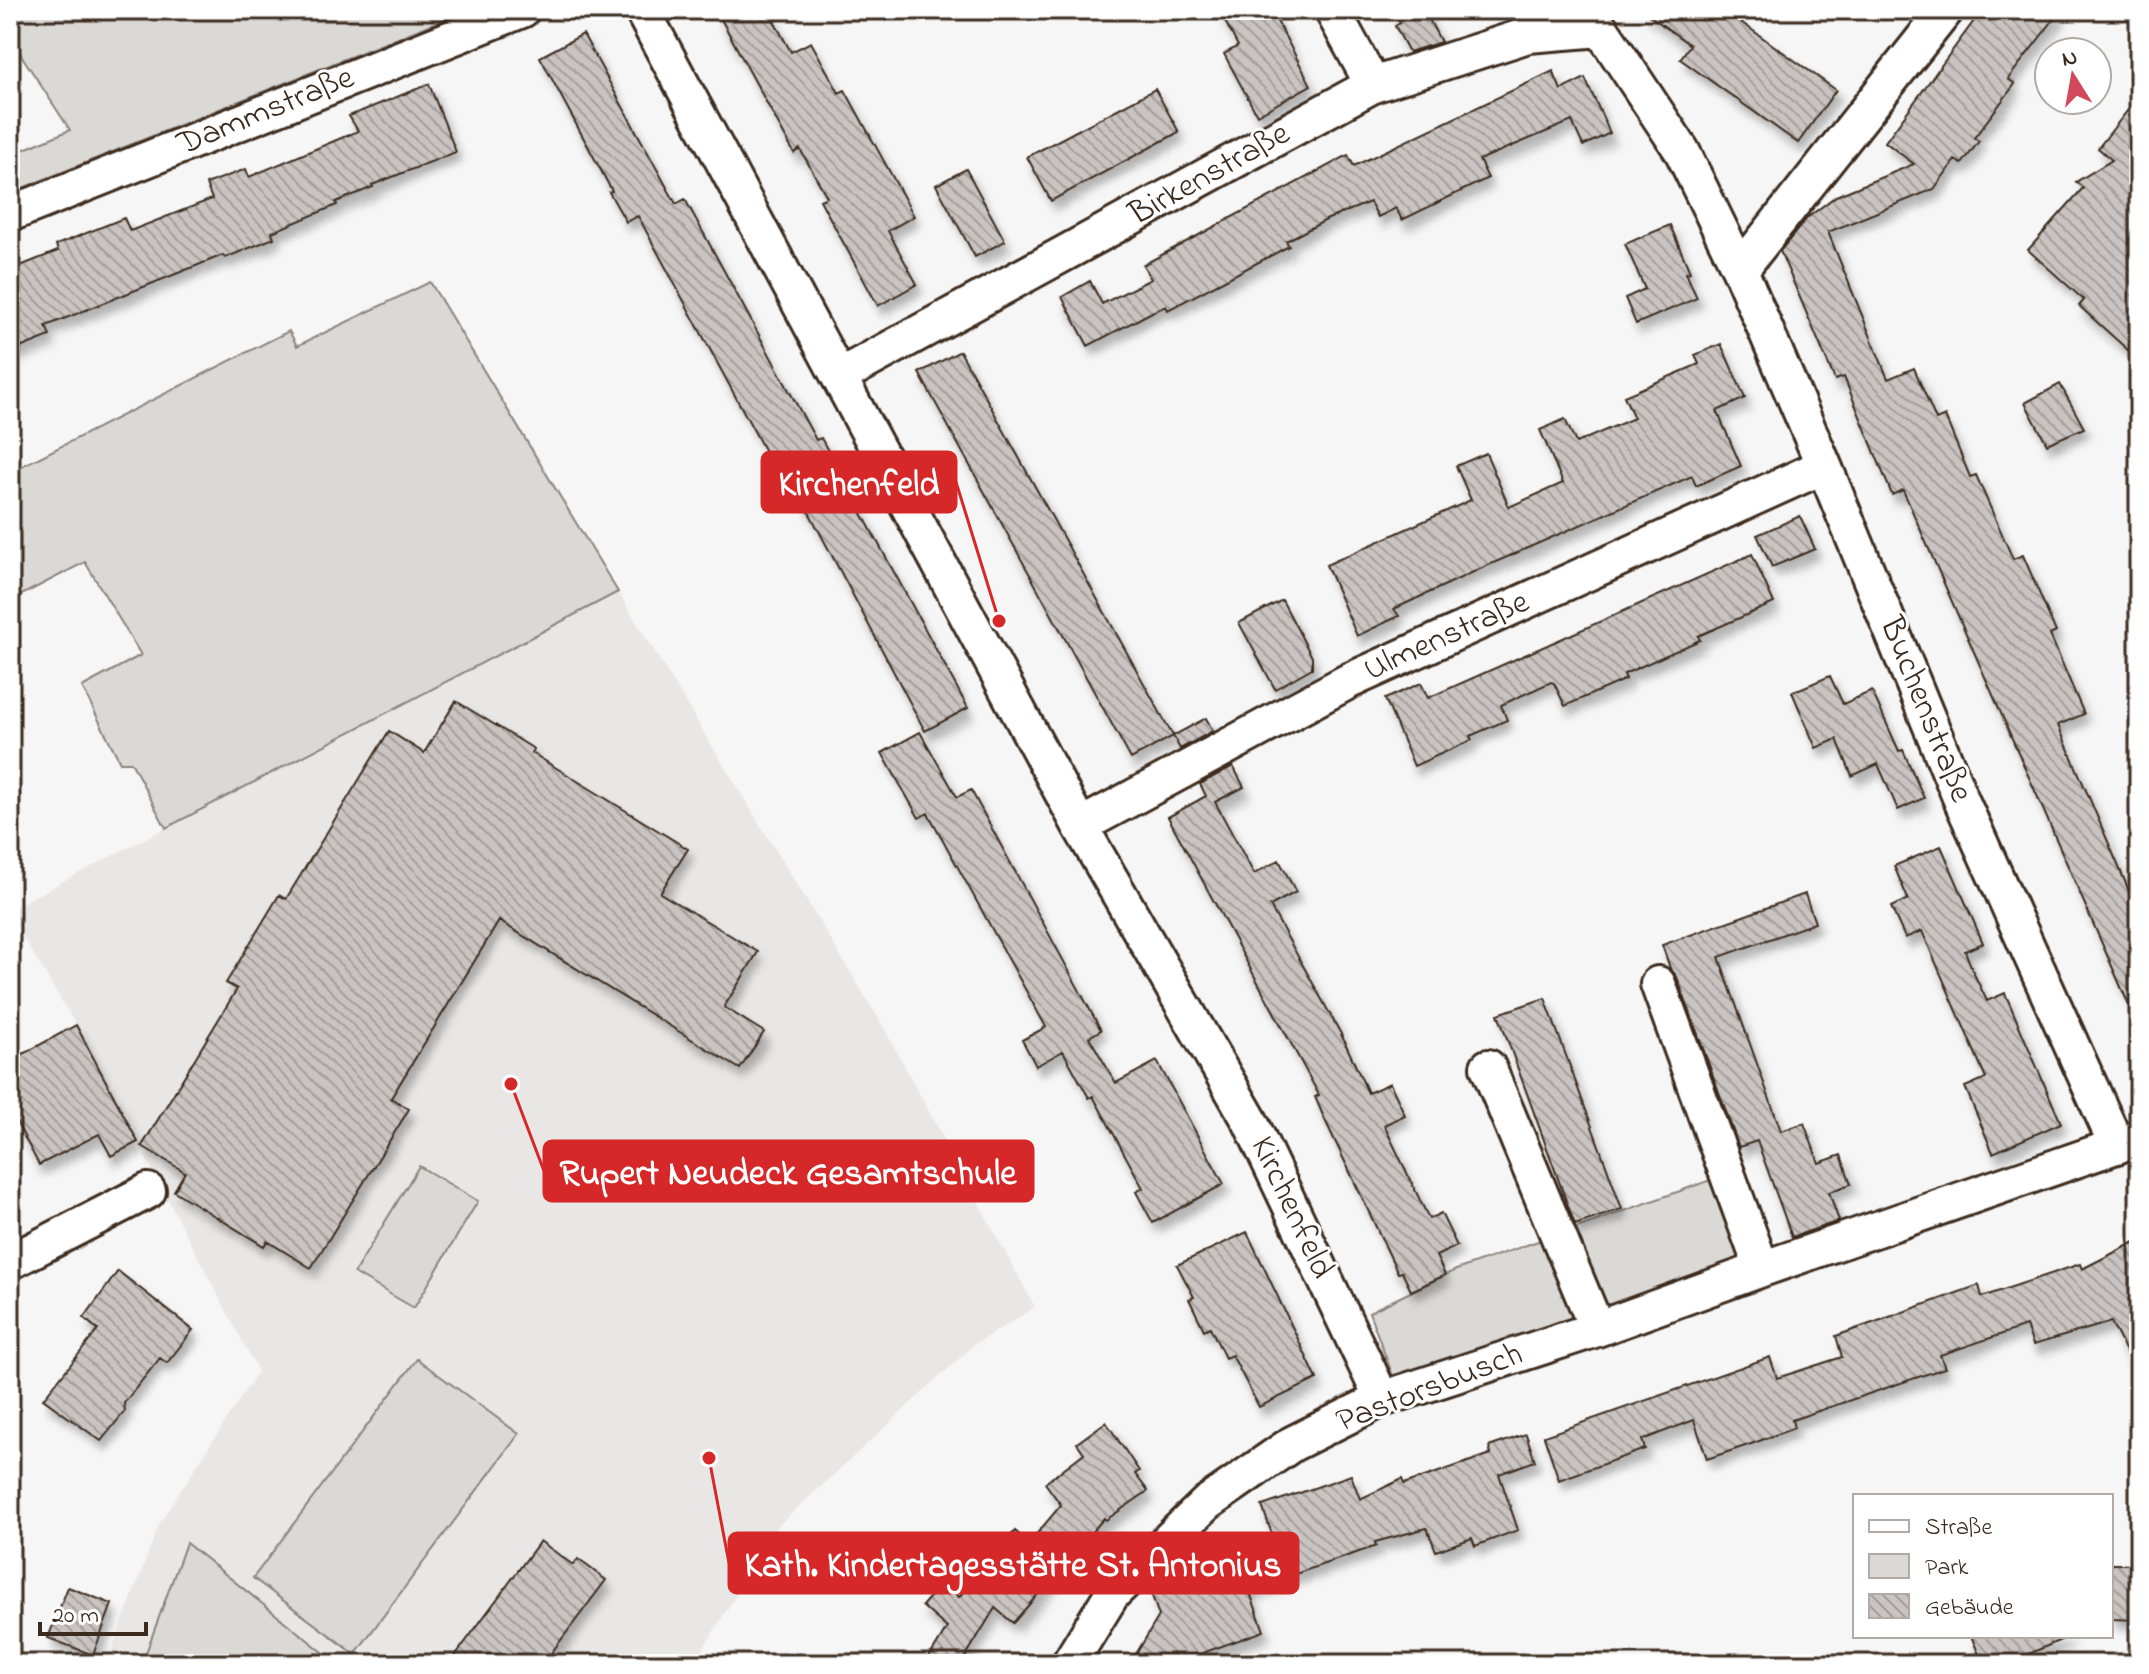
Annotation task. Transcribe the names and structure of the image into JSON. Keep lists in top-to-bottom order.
{
  "streets": {
    "street": [
      "Dammstraße",
      "Birkenstraße",
      "Ulmenstraße",
      "Buchenstraße",
      "Kirchenfeld",
      "Pastorsbusch"
    ]
  },
  "crossings": [
    ["Birkenstraße", "Buchenstraße"],
    ["Birkenstraße", "Kirchenfeld"],
    ["Ulmenstraße", "Buchenstraße"],
    ["Ulmenstraße", "Kirchenfeld"],
    ["Buchenstraße", "Pastorsbusch"],
    ["Kirchenfeld", "Pastorsbusch"]
  ],
  "places": ["Kirchenfeld", "Rupert Neudeck Gesamtschule", "Kath. Kindertagesstätte St. Antonius"],
  "legend": ["Straße", "Park", "Gebäude"],
  "scale_bar": "20 m",
  "north": "top"
}
